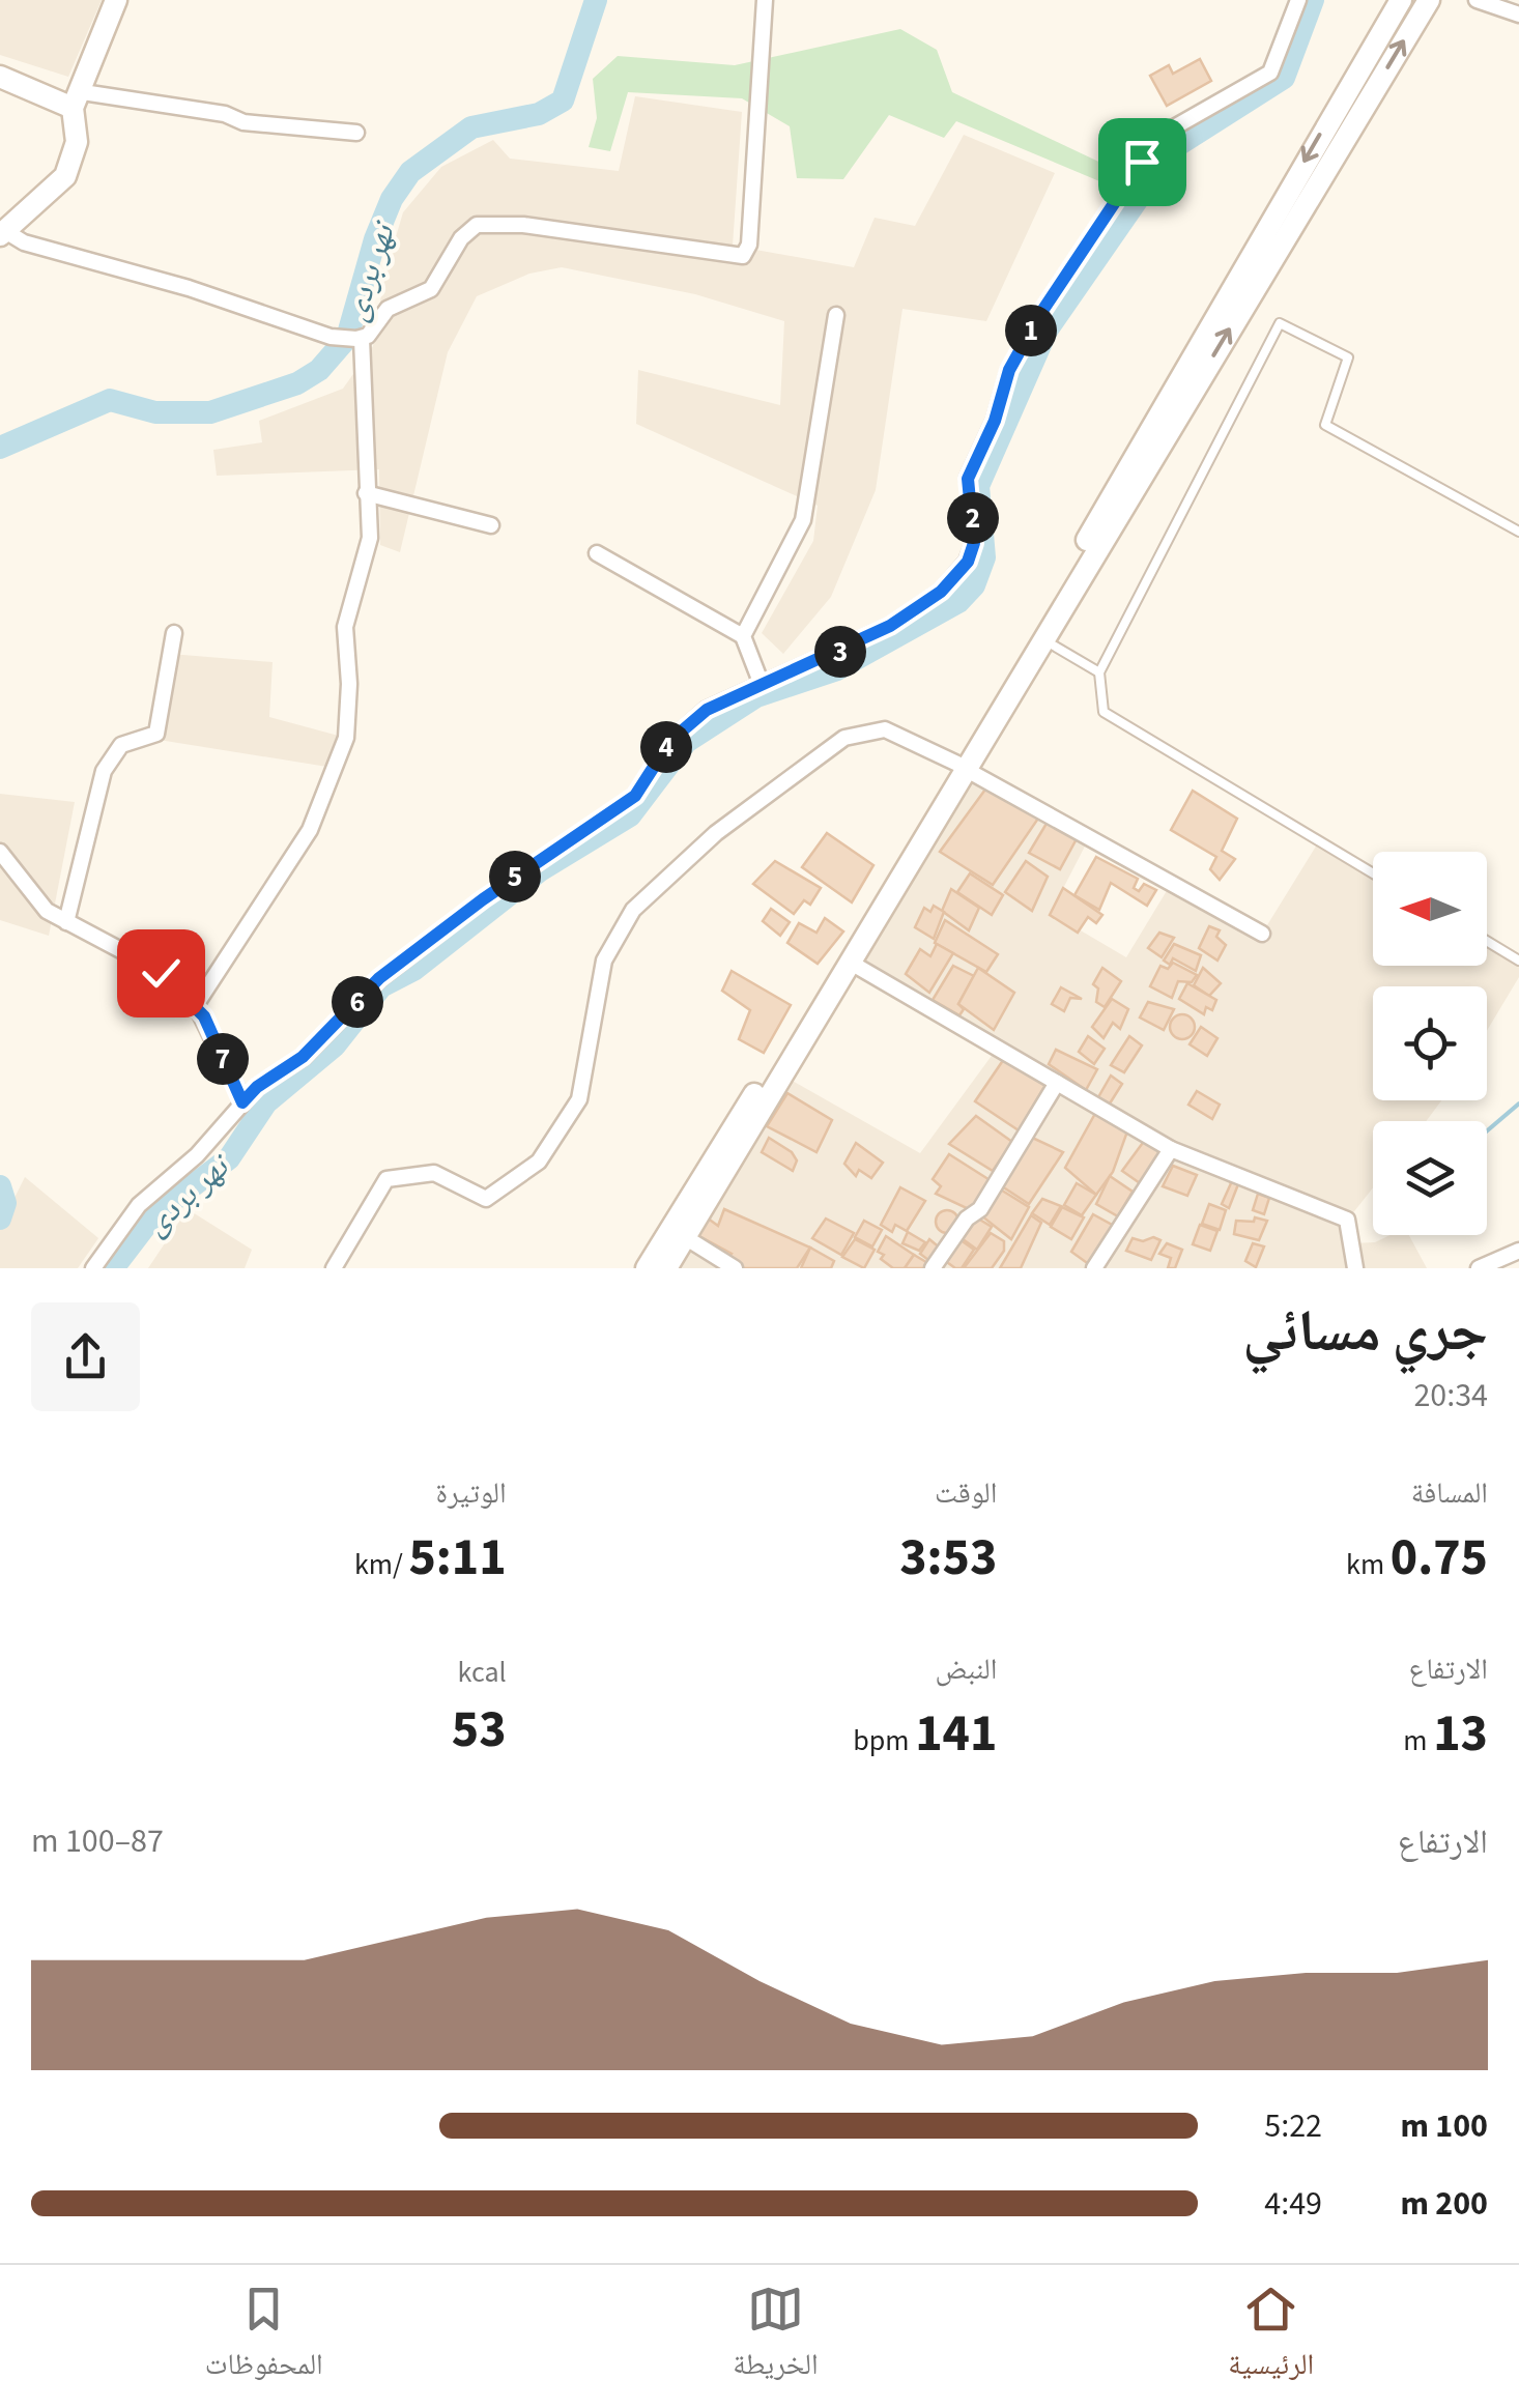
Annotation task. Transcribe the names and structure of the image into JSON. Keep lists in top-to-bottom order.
{
  "water": ["نهر بردى"],
  "north": "left",
  "page": {
    "pins": [
      "1",
      "2",
      "3",
      "4",
      "5",
      "6",
      "7"
    ],
    "heading": ["جري مسائي", "20:34"],
    "stats": [
      ["المسافة", "0.75 km"],
      ["الوقت", "3:53"],
      ["الوتيرة", "5:11 /km"],
      ["الارتفاع", "13 m"],
      ["النبض", "141 bpm"],
      ["kcal", "53"]
    ],
    "chart": ["الارتفاع", "87–100 m"],
    "list": [
      {
        "name": "100 m",
        "note": "5:22"
      },
      {
        "name": "200 m",
        "note": "4:49"
      }
    ],
    "tabs": ["الرئيسية", "الخريطة", "المحفوظات"]
  }
}
